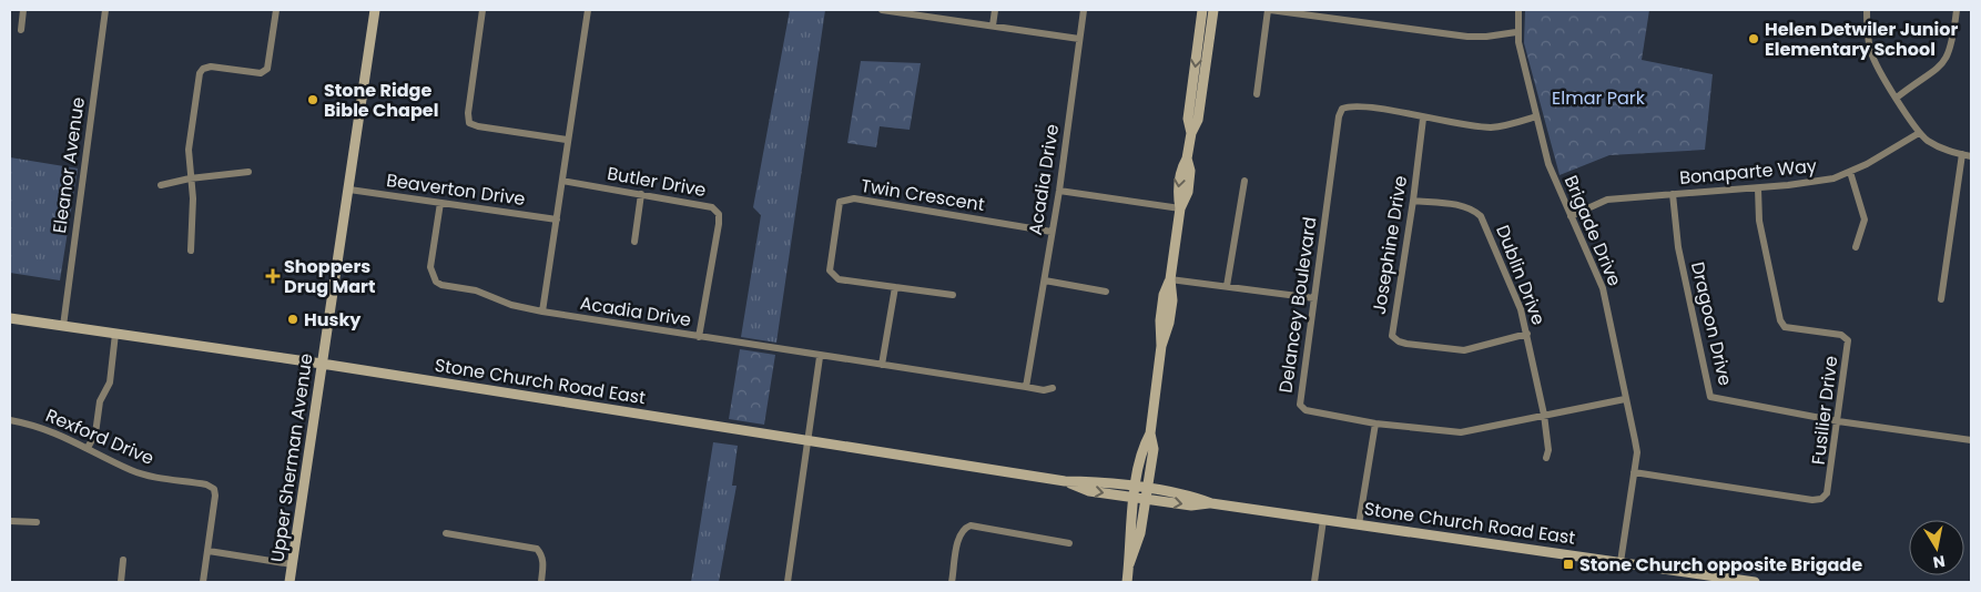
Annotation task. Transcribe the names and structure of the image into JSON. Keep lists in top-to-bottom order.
{
  "streets": {
    "main road": ["Stone Church Road East", "Upper Sherman Avenue"],
    "street": [
      "Eleanor Avenue",
      "Bonaparte Way",
      "Acadia Drive",
      "Butler Drive",
      "Beaverton Drive",
      "Twin Crescent",
      "Brigade Drive",
      "Josephine Drive",
      "Dublin Drive",
      "Delancey Boulevard",
      "Dragoon Drive",
      "Fusilier Drive",
      "Rexford Drive"
    ]
  },
  "crossings": [
    ["Eleanor Avenue", "Stone Church Road East"],
    ["Bonaparte Way", "Brigade Drive"],
    ["Bonaparte Way", "Dragoon Drive"],
    ["Bonaparte Way", "Fusilier Drive"],
    ["Acadia Drive", "Butler Drive"],
    ["Acadia Drive", "Beaverton Drive"],
    ["Acadia Drive", "Twin Crescent"],
    ["Beaverton Drive", "Upper Sherman Avenue"],
    ["Brigade Drive", "Delancey Boulevard"],
    ["Brigade Drive", "Stone Church Road East"],
    ["Brigade Drive", "Fusilier Drive"],
    ["Josephine Drive", "Dublin Drive"],
    ["Josephine Drive", "Delancey Boulevard"],
    ["Dublin Drive", "Delancey Boulevard"],
    ["Dragoon Drive", "Fusilier Drive"],
    ["Stone Church Road East", "Upper Sherman Avenue"]
  ],
  "parks": ["Elmar Park"],
  "places": {
    "other": ["Helen Detwiler Junior Elementary School", "Stone Ridge Bible Chapel", "Husky"],
    "health": ["Shoppers Drug Mart"],
    "transit": ["Stone Church opposite Brigade"]
  },
  "north": "bottom"
}
